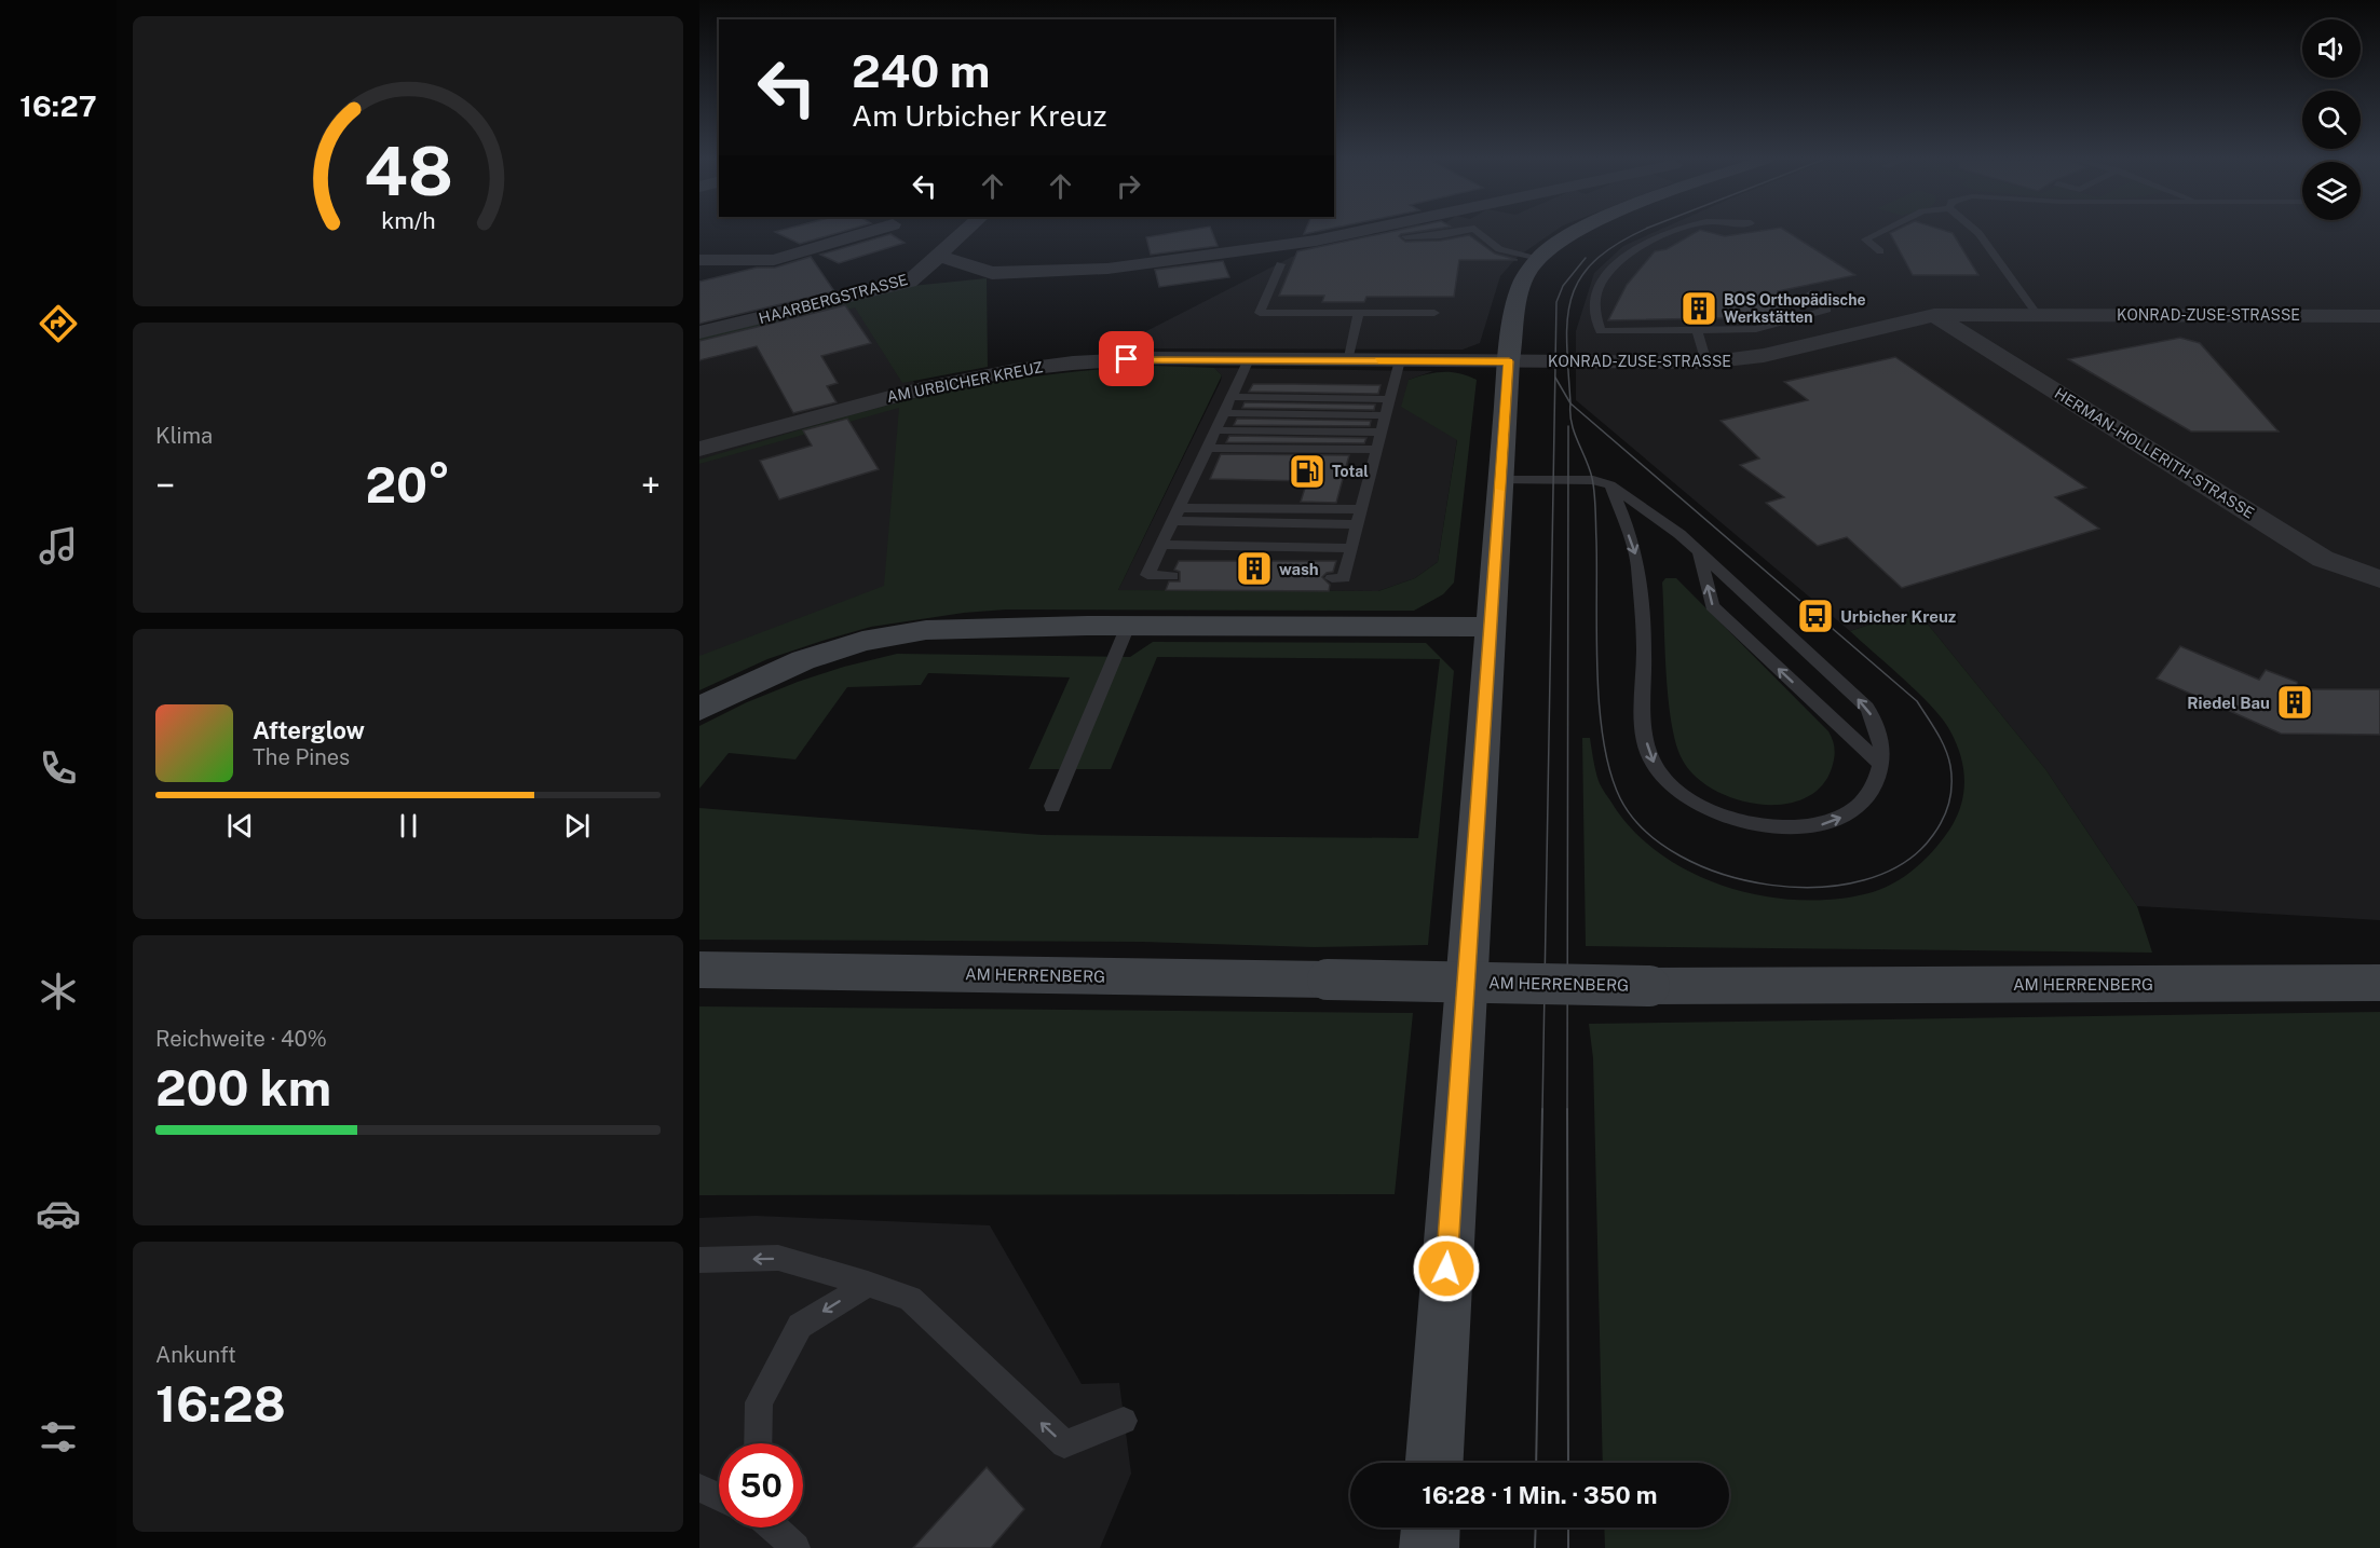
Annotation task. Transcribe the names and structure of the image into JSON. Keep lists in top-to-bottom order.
{
  "streets": {
    "main road": ["AM HERRENBERG"],
    "street": [
      "HAARBERGSTRASSE",
      "KONRAD-ZUSE-STRASSE",
      "AM URBICHER KREUZ",
      "HERMAN-HOLLERITH-STRASSE"
    ]
  },
  "crossings": [
    ["KONRAD-ZUSE-STRASSE", "AM URBICHER KREUZ"],
    ["KONRAD-ZUSE-STRASSE", "HERMAN-HOLLERITH-STRASSE"]
  ],
  "places": {
    "building": ["BOS Orthopädische Werkstätten", "wash", "Riedel Bau"],
    "fuel station": ["Total"],
    "bus stop": ["Urbicher Kreuz"]
  },
  "page": {
    "tabs": "16:27",
    "turn": ["240 m", "Am Urbicher Kreuz"],
    "tile": [
      "Klima",
      ["Reichweite · 40%", "200 km"],
      ["Ankunft", "16:28"]
    ],
    "heat": ["−", "20°", "+"],
    "song": ["Afterglow", "The Pines"],
    "limit": "50",
    "trip": "16:28 · 1 Min. · 350 m",
    "gauge": ["48", "km/h"]
  }
}
